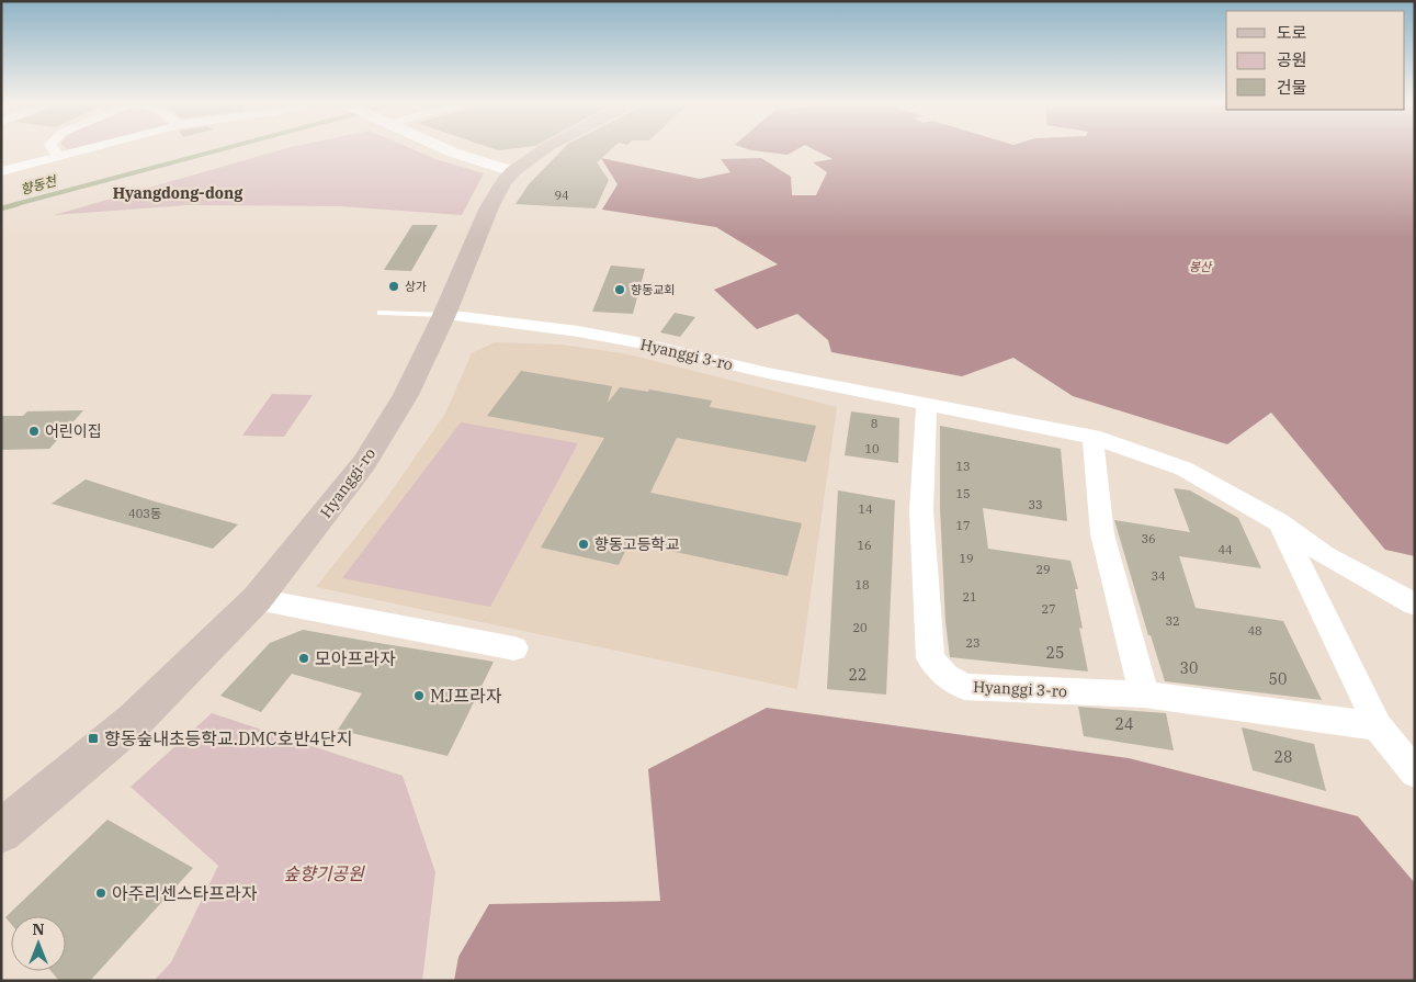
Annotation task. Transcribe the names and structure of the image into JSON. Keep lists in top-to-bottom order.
{
  "streets": {
    "main road": ["Hyanggi-ro"],
    "street": ["Hyanggi 3-ro"]
  },
  "crossings": [
    ["Hyanggi 3-ro", "Hyanggi-ro"]
  ],
  "districts": ["Hyangdong-dong"],
  "water": ["향동천"],
  "parks": ["봉산", "숲향기공원"],
  "places": {
    "other": [
      "상가",
      "향동교회",
      "어린이집",
      "향동고등학교",
      "모아프라자",
      "MJ프라자",
      "아주리센스타프라자"
    ],
    "transit": ["향동숲내초등학교.DMC호반4단지"]
  },
  "house_numbers": [
    "94",
    "8",
    "10",
    "13",
    "15",
    "33",
    "14",
    "403동",
    "17",
    "36",
    "16",
    "44",
    "19",
    "29",
    "34",
    "18",
    "21",
    "27",
    "32",
    "20",
    "48",
    "23",
    "25",
    "30",
    "22",
    "50",
    "24",
    "28"
  ],
  "legend": ["도로", "공원", "건물"],
  "north": "top"
}
